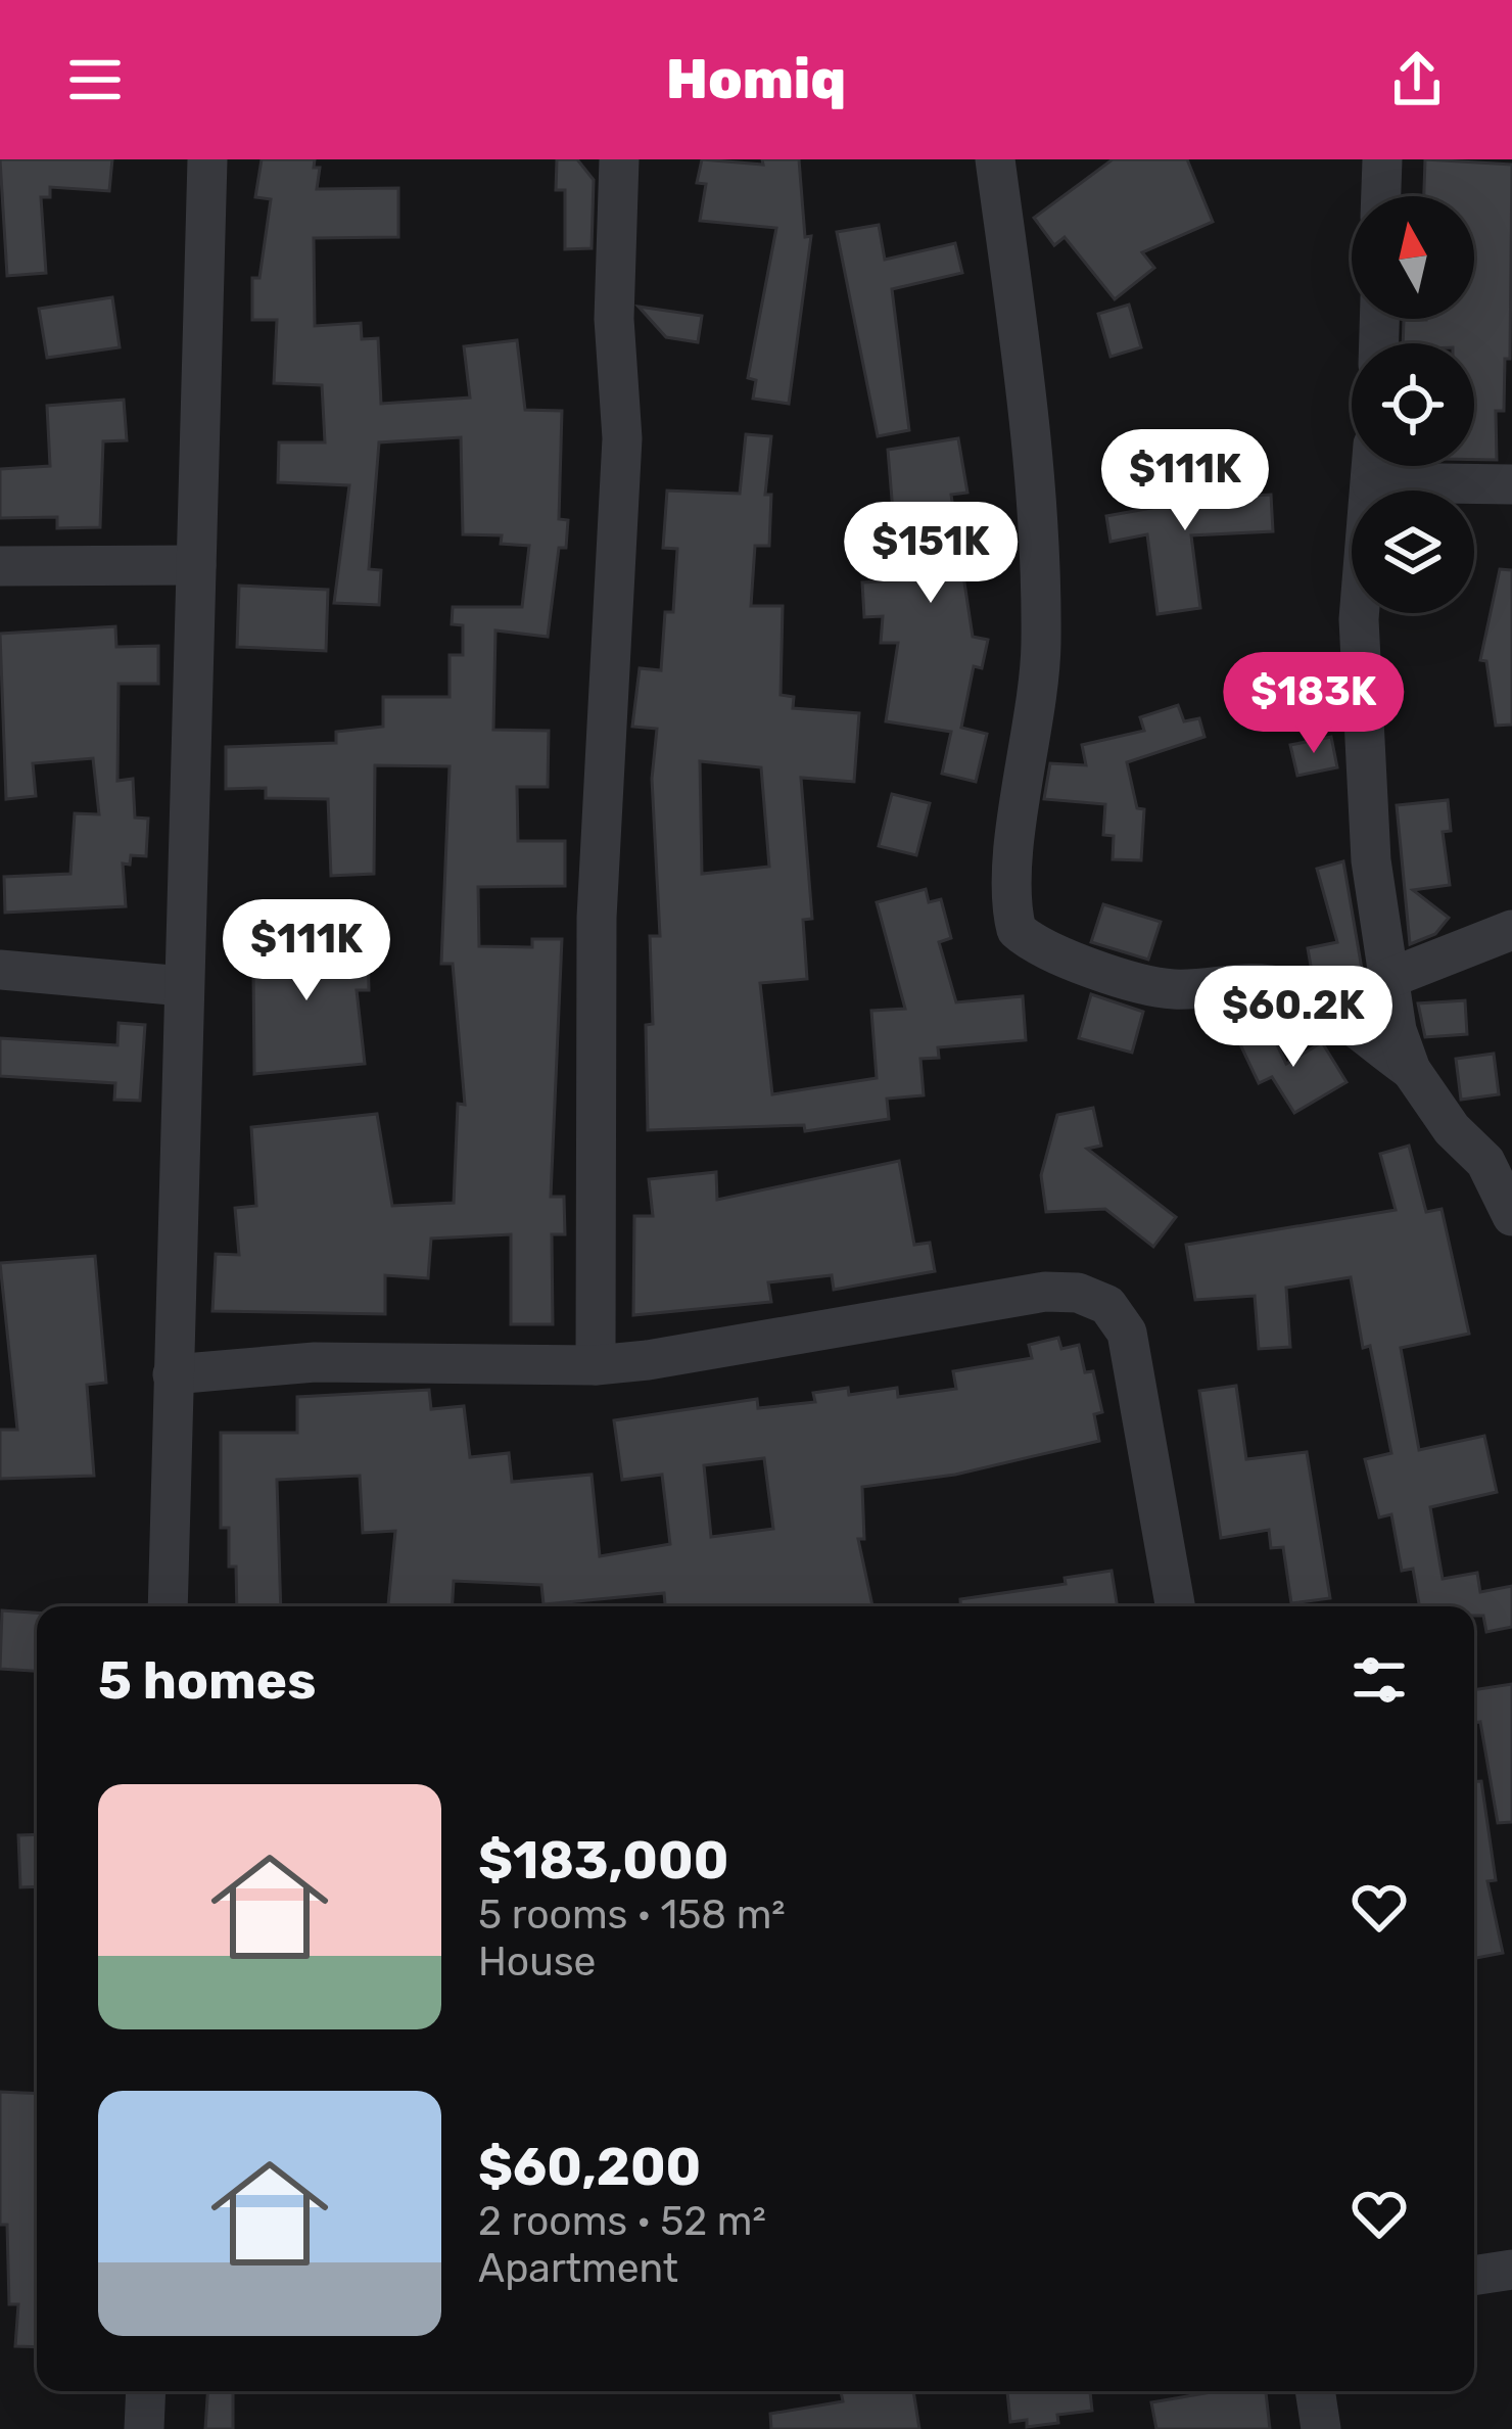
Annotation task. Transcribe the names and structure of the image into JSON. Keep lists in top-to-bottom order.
{
  "north": "top",
  "page": {
    "header": "Homiq",
    "price": [
      "$111K",
      "$151K",
      "$183K",
      "$111K",
      "$60.2K"
    ],
    "heading": "5 homes",
    "list": [
      {
        "name": "$183,000",
        "note": "5 rooms · 158 m² · House"
      },
      {
        "name": "$60,200",
        "note": "2 rooms · 52 m² · Apartment"
      }
    ]
  }
}
